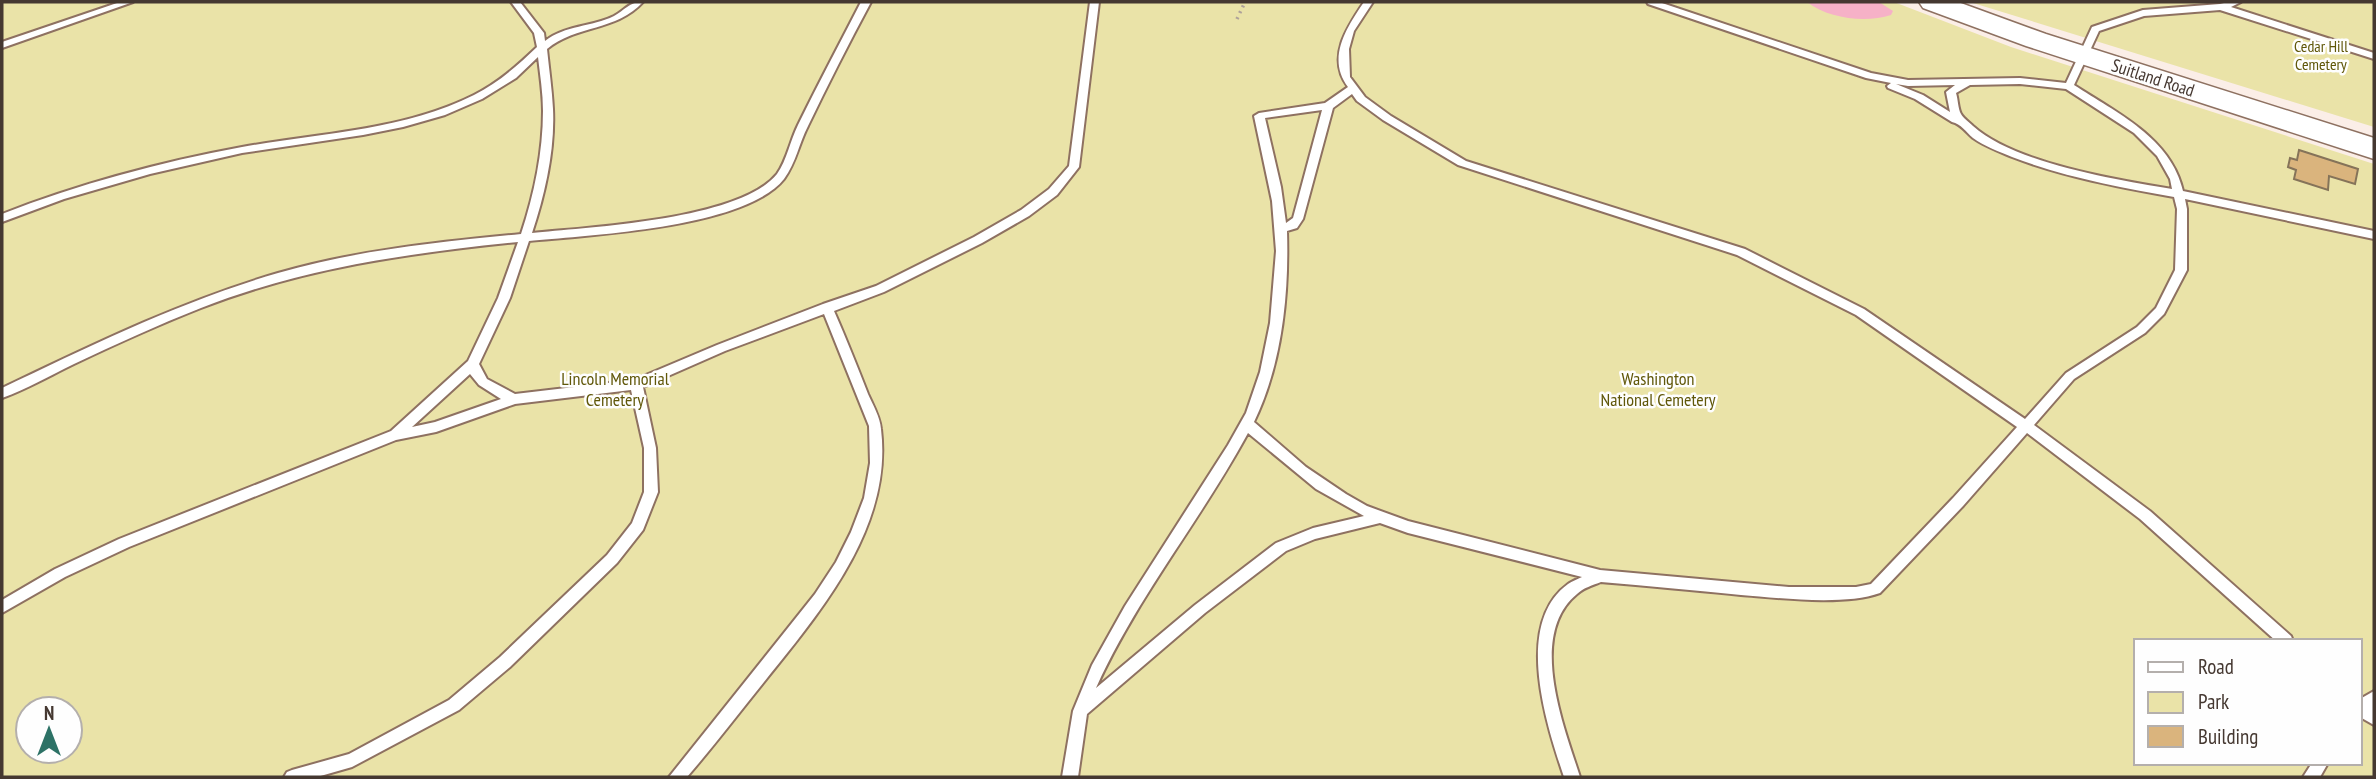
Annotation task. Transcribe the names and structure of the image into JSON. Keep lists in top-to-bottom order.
{
  "streets": {
    "main road": ["Suitland Road"]
  },
  "parks": ["Cedar Hill Cemetery", "Lincoln Memorial Cemetery", "Washington National Cemetery"],
  "legend": ["Road", "Park", "Building"],
  "north": "top"
}
